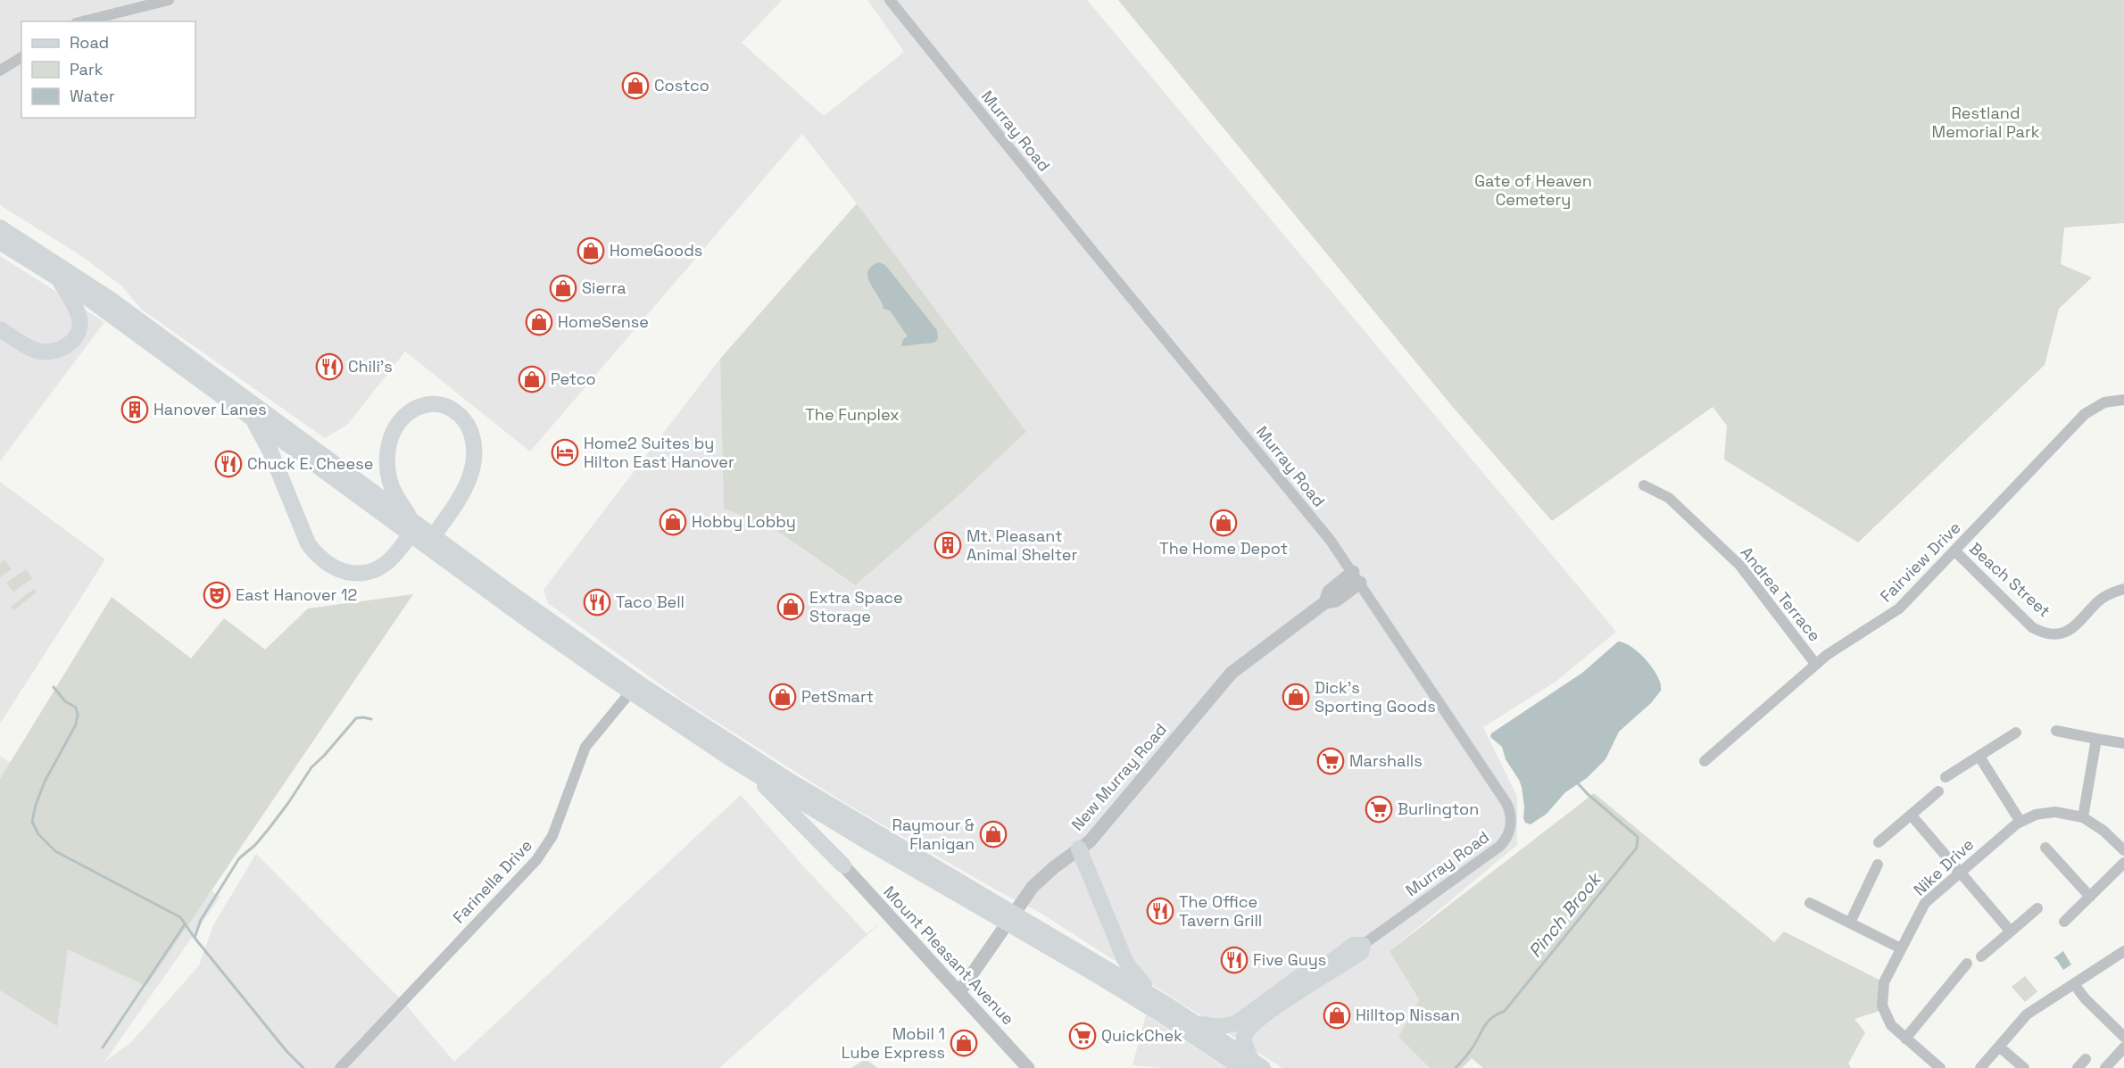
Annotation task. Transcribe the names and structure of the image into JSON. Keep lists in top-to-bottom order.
{
  "streets": {
    "street": [
      "Murray Road",
      "Fairview Drive",
      "Beach Street",
      "Andrea Terrace",
      "New Murray Road",
      "Nike Drive",
      "Farinella Drive",
      "Mount Pleasant Avenue"
    ]
  },
  "crossings": [
    ["Murray Road", "New Murray Road"],
    ["Fairview Drive", "Beach Street"],
    ["Fairview Drive", "Andrea Terrace"],
    ["New Murray Road", "Mount Pleasant Avenue"]
  ],
  "water": ["Pinch Brook"],
  "parks": ["Restland Memorial Park", "Gate of Heaven Cemetery", "The Funplex"],
  "places": {
    "shop": [
      "Costco",
      "HomeGoods",
      "Sierra",
      "HomeSense",
      "Petco",
      "Hobby Lobby",
      "The Home Depot",
      "Extra Space Storage",
      "PetSmart",
      "Dick's Sporting Goods",
      "Raymour & Flanigan",
      "Hilltop Nissan",
      "Mobil 1 Lube Express"
    ],
    "restaurant": [
      "Chili's",
      "Chuck E. Cheese",
      "Taco Bell",
      "The Office Tavern Grill",
      "Five Guys"
    ],
    "building": ["Hanover Lanes", "Mt. Pleasant Animal Shelter"],
    "hotel": ["Home2 Suites by Hilton East Hanover"],
    "theatre": ["East Hanover 12"],
    "supermarket": ["Marshalls", "Burlington", "QuickChek"]
  },
  "legend": ["Road", "Park", "Water"]
}
